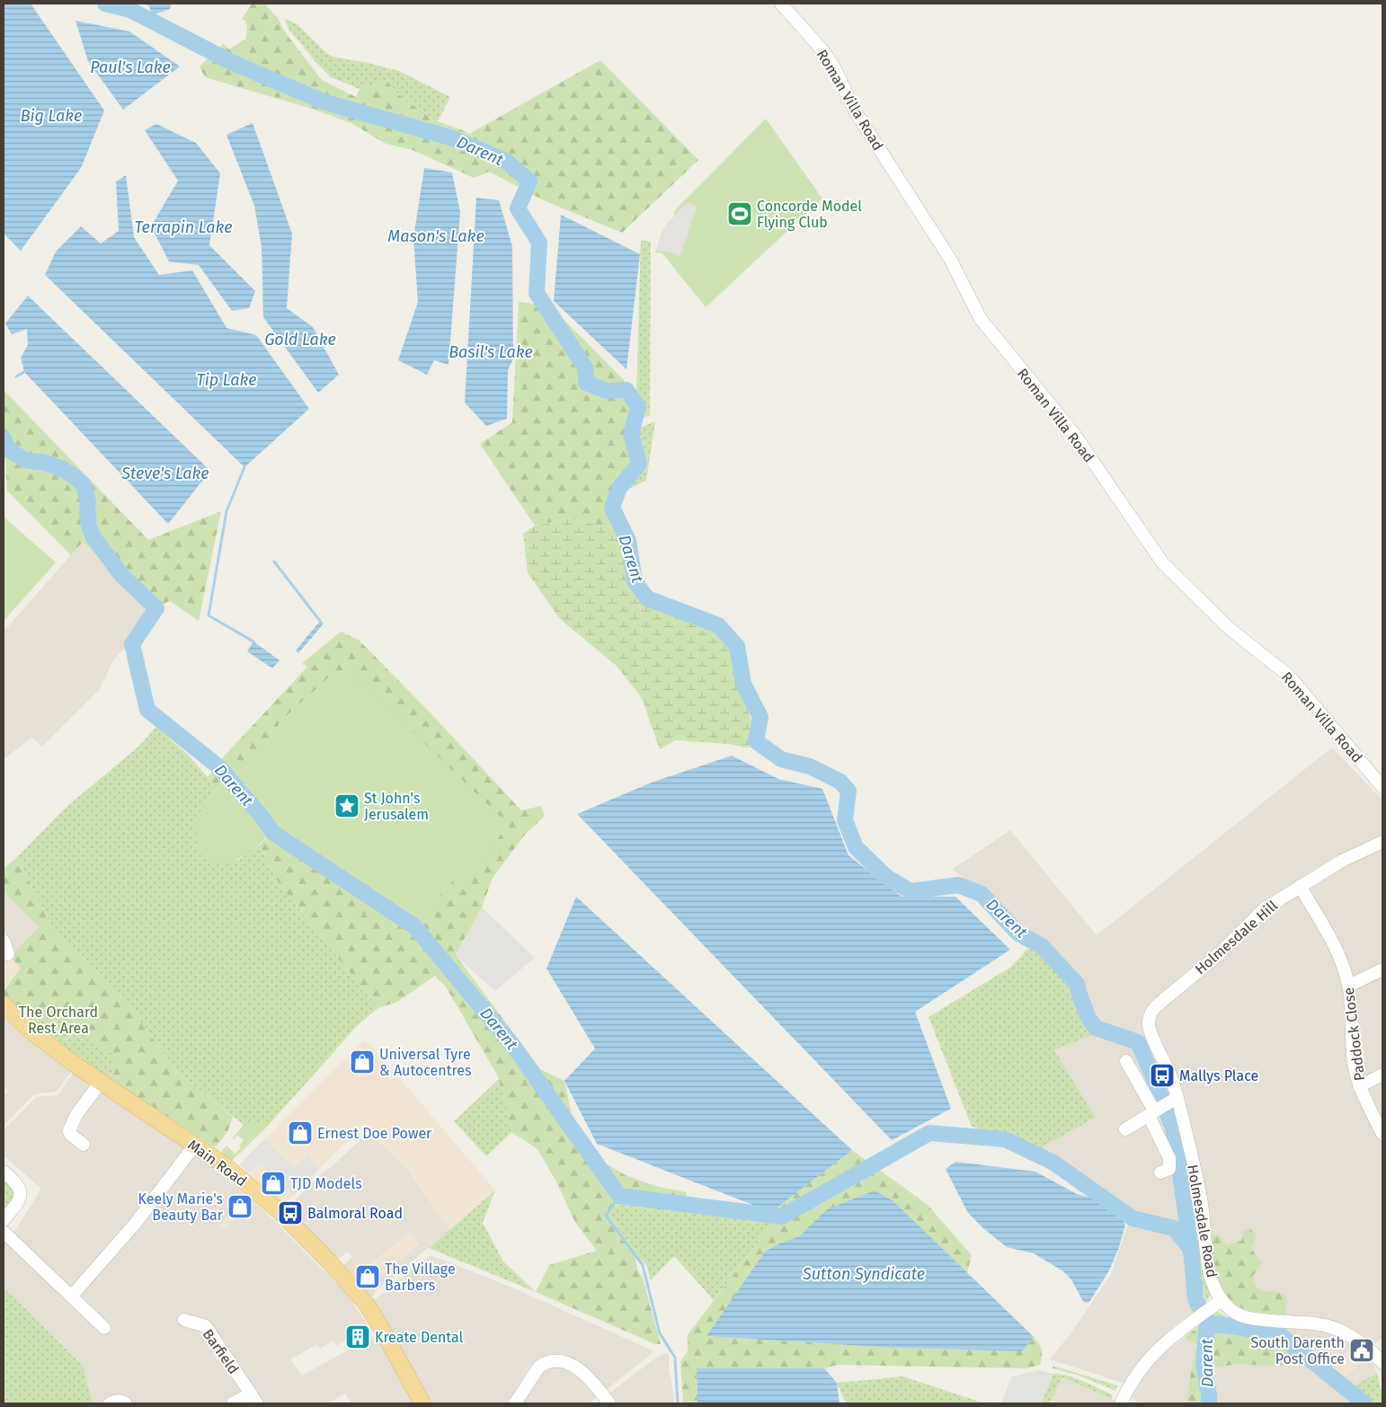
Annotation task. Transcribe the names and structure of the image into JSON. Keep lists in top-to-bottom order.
{
  "streets": {
    "main road": ["Main Road"],
    "street": [
      "Roman Villa Road",
      "Holmesdale Hill",
      "Paddock Close",
      "Holmesdale Road",
      "Barfield"
    ]
  },
  "crossings": [
    ["Holmesdale Hill", "Paddock Close"],
    ["Holmesdale Hill", "Holmesdale Road"]
  ],
  "water": [
    "Paul's Lake",
    "Big Lake",
    "Darent",
    "Terrapin Lake",
    "Mason's Lake",
    "Gold Lake",
    "Basil's Lake",
    "Tip Lake",
    "Steve's Lake",
    "Sutton Syndicate"
  ],
  "parks": ["The Orchard Rest Area"],
  "places": {
    "sports": ["Concorde Model Flying Club"],
    "place": ["St John's Jerusalem"],
    "shop": [
      "Universal Tyre & Autocentres",
      "Ernest Doe Power",
      "TJD Models",
      "Keely Marie's Beauty Bar",
      "The Village Barbers"
    ],
    "bus stop": ["Mallys Place", "Balmoral Road"],
    "building": ["Kreate Dental"],
    "public building": ["South Darenth Post Office"]
  }
}
